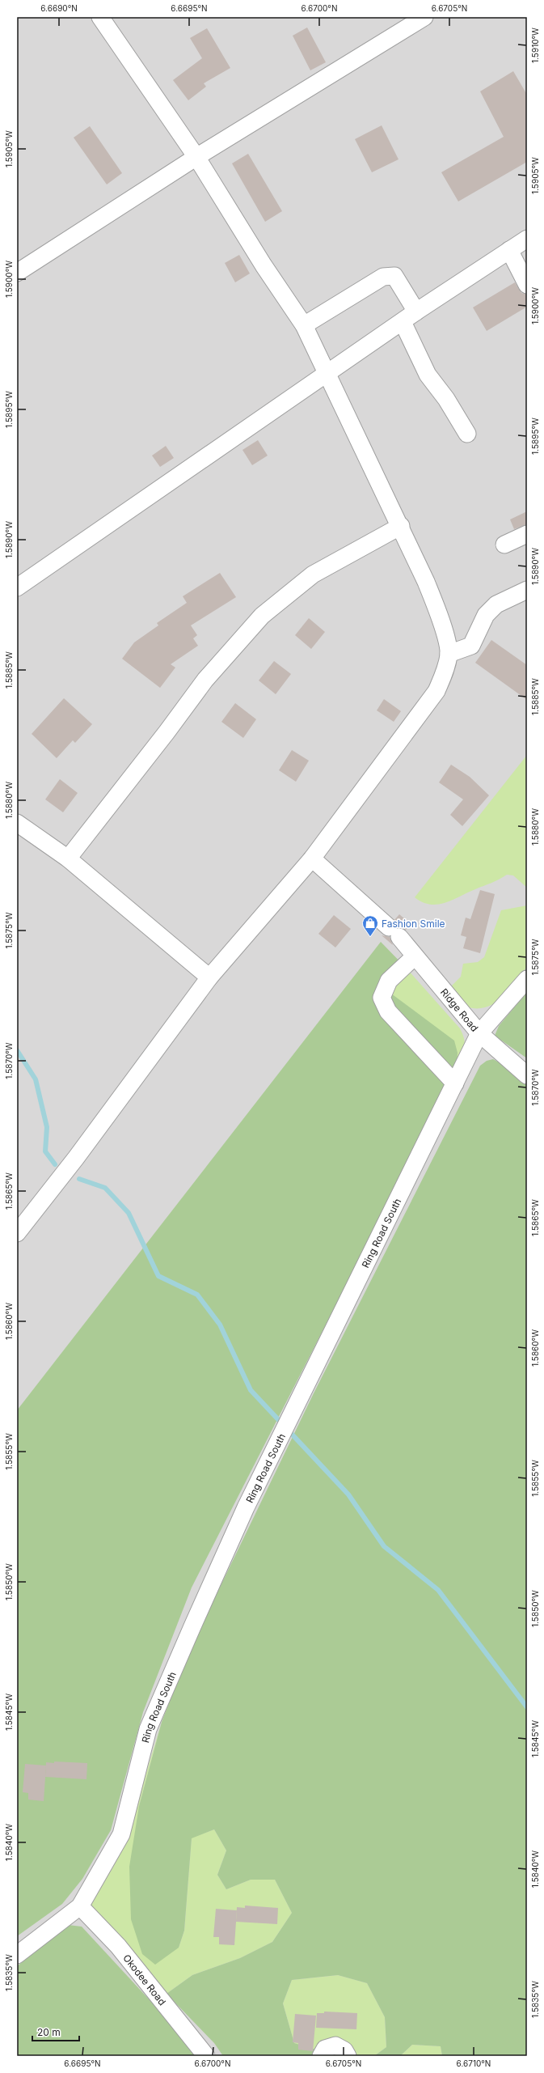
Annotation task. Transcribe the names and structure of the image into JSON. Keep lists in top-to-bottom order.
{
  "streets": {
    "street": ["Ridge Road", "Ring Road South", "Okodee Road"]
  },
  "crossings": [
    ["Ridge Road", "Ring Road South"],
    ["Ring Road South", "Okodee Road"]
  ],
  "places": {
    "shop": ["Fashion Smile"]
  },
  "scale_bar": "20 m",
  "coordinates": [
    "6.6690°N",
    "6.6695°N",
    "6.6700°N",
    "6.6705°N",
    "1.5910°W",
    "1.5905°W",
    "1.5900°W",
    "1.5895°W",
    "1.5890°W",
    "1.5885°W",
    "1.5880°W",
    "1.5875°W",
    "1.5870°W",
    "1.5865°W",
    "1.5860°W",
    "1.5855°W",
    "1.5850°W",
    "1.5845°W",
    "1.5840°W",
    "1.5835°W",
    "6.6710°N"
  ]
}
